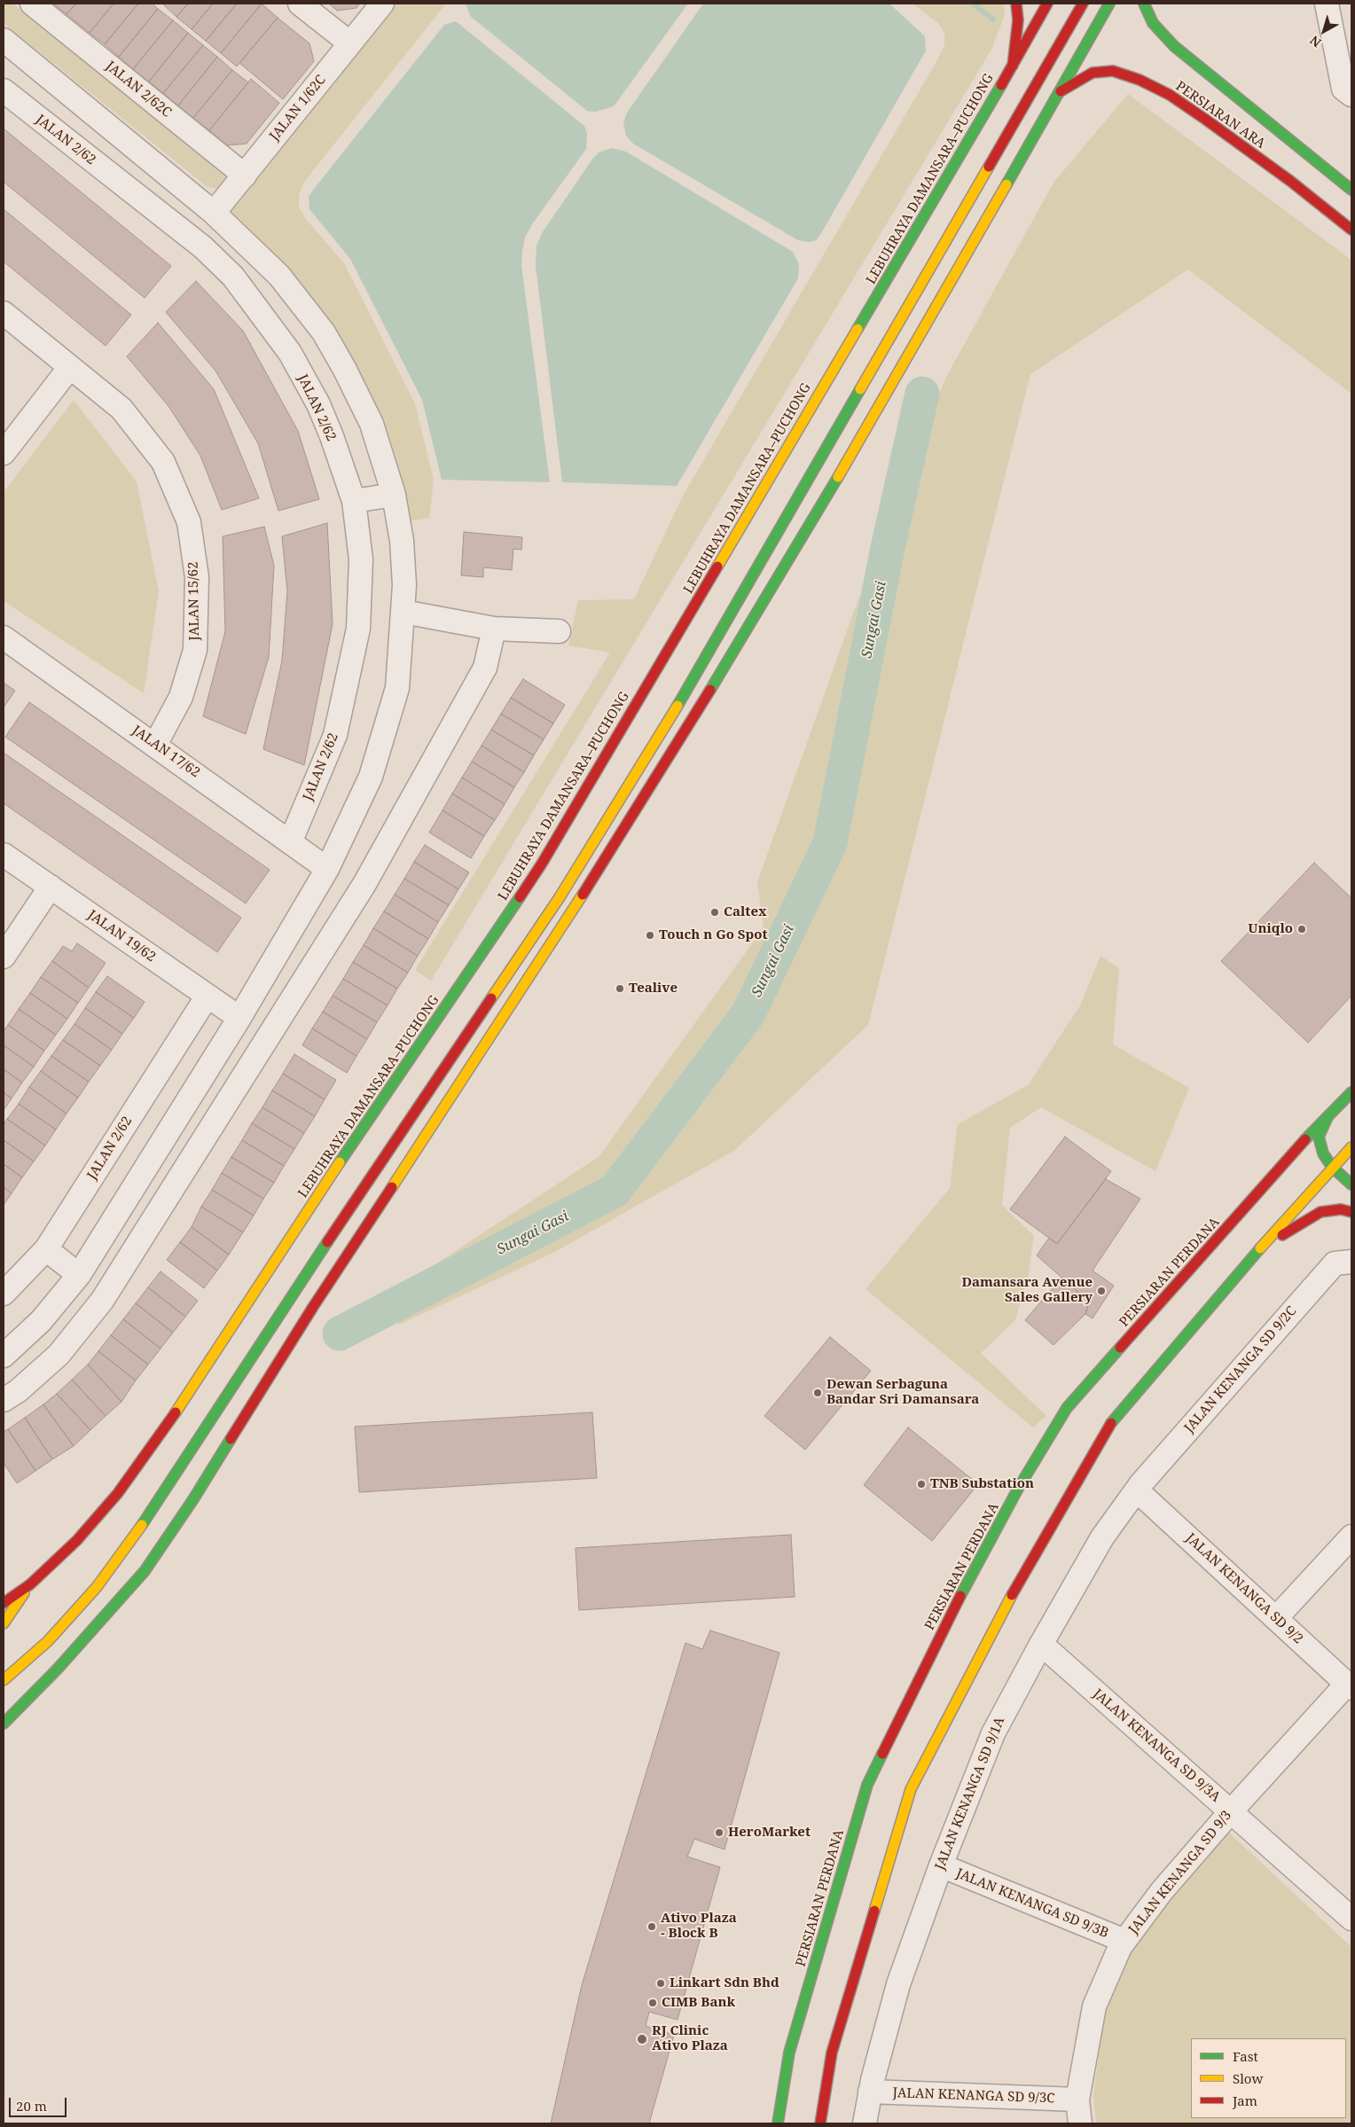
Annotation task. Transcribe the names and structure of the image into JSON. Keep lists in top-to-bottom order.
{
  "streets": {
    "main road": ["PERSIARAN ARA", "LEBUHRAYA DAMANSARA–PUCHONG", "PERSIARAN PERDANA"],
    "street": [
      "JALAN 2/62C",
      "JALAN 1/62C",
      "JALAN 2/62",
      "JALAN 15/62",
      "JALAN 17/62",
      "JALAN 19/62",
      "JALAN KENANGA SD 9/2C",
      "JALAN KENANGA SD 9/2",
      "JALAN KENANGA SD 9/3A",
      "JALAN KENANGA SD 9/1A",
      "JALAN KENANGA SD 9/3",
      "JALAN KENANGA SD 9/3B",
      "JALAN KENANGA SD 9/3C"
    ]
  },
  "crossings": [
    ["JALAN 2/62C", "JALAN 1/62C"],
    ["JALAN 2/62", "JALAN 17/62"],
    ["JALAN 2/62", "JALAN 19/62"],
    ["JALAN 15/62", "JALAN 17/62"],
    ["JALAN KENANGA SD 9/2C", "JALAN KENANGA SD 9/2"],
    ["JALAN KENANGA SD 9/2C", "JALAN KENANGA SD 9/1A"],
    ["JALAN KENANGA SD 9/2", "JALAN KENANGA SD 9/1A"],
    ["JALAN KENANGA SD 9/2", "JALAN KENANGA SD 9/3"],
    ["JALAN KENANGA SD 9/3A", "JALAN KENANGA SD 9/1A"],
    ["JALAN KENANGA SD 9/3A", "JALAN KENANGA SD 9/3"],
    ["JALAN KENANGA SD 9/1A", "JALAN KENANGA SD 9/3B"],
    ["JALAN KENANGA SD 9/1A", "JALAN KENANGA SD 9/3C"],
    ["JALAN KENANGA SD 9/3", "JALAN KENANGA SD 9/3B"],
    ["JALAN KENANGA SD 9/3", "JALAN KENANGA SD 9/3C"]
  ],
  "water": ["Sungai Gasi"],
  "places": [
    "Caltex",
    "Uniqlo",
    "Touch n Go Spot",
    "Tealive",
    "Damansara Avenue Sales Gallery",
    "Dewan Serbaguna Bandar Sri Damansara",
    "TNB Substation",
    "HeroMarket",
    "Ativo Plaza - Block B",
    "Linkart Sdn Bhd",
    "CIMB Bank",
    "RJ Clinic Ativo Plaza"
  ],
  "legend": ["Fast", "Slow", "Jam"],
  "scale_bar": "20 m",
  "north": "bottom left"
}
